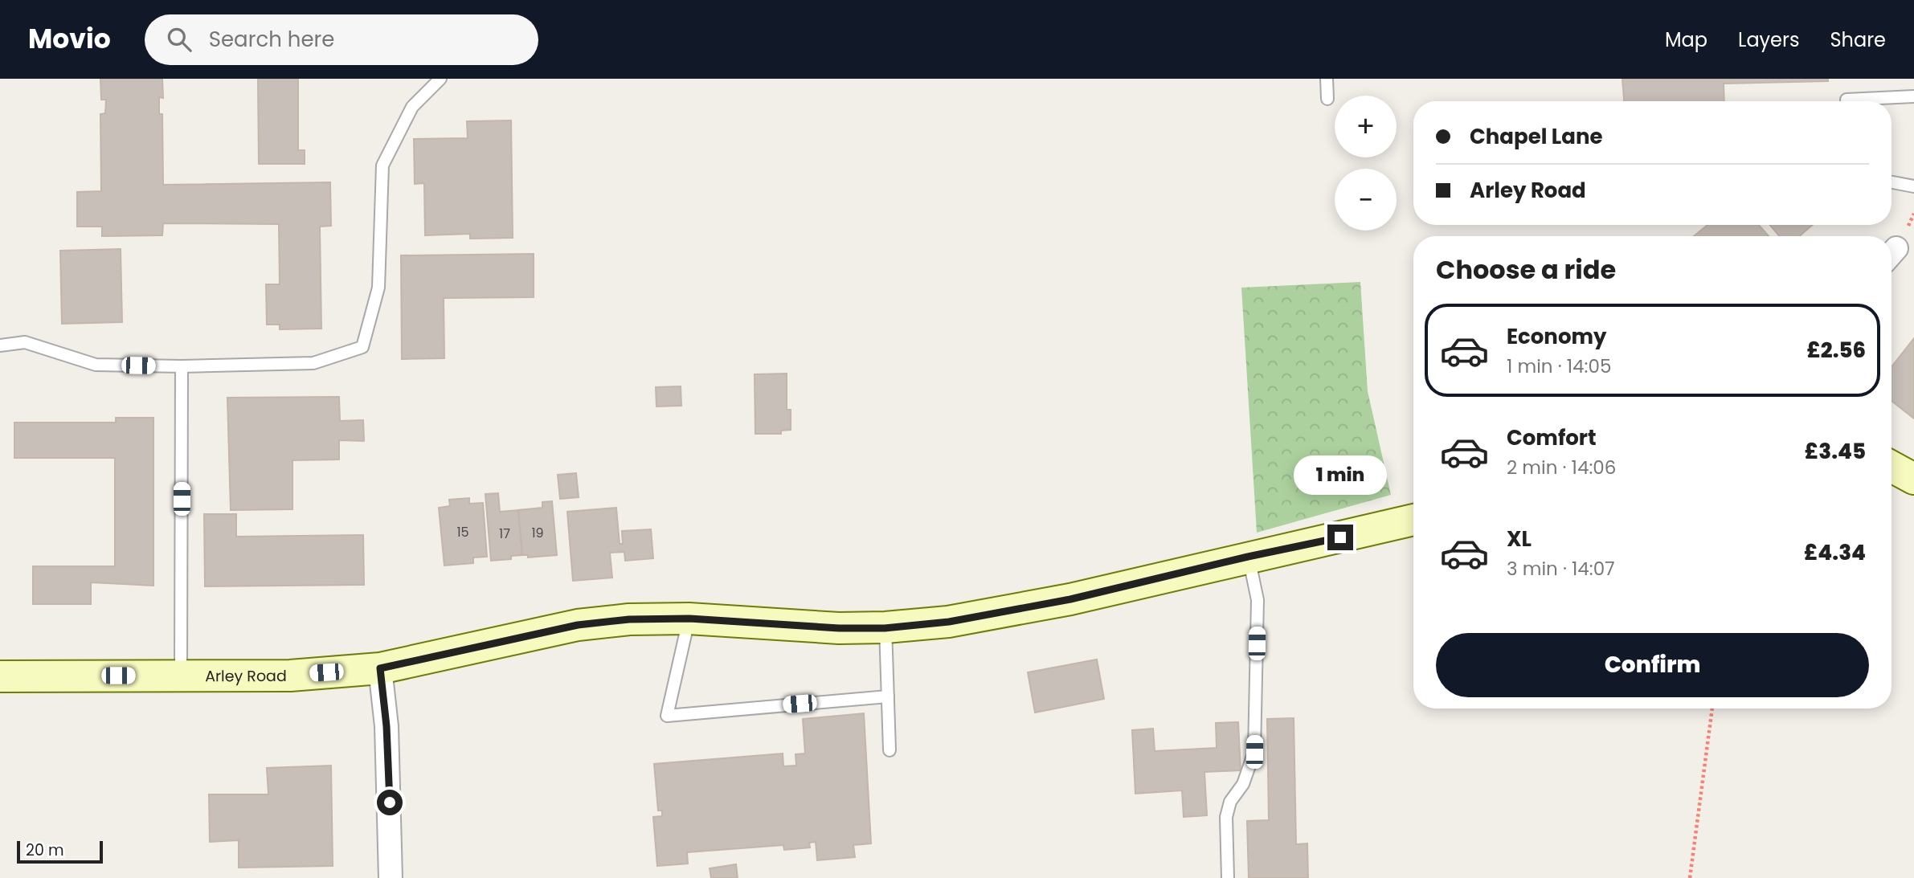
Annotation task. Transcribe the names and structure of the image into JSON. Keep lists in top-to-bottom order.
{
  "streets": {
    "street": ["Arley Road"]
  },
  "house_numbers": ["15", "19", "17"],
  "scale_bar": "20 m",
  "page": {
    "header": "Movio",
    "search": "Search here",
    "nav": ["Map", "Layers", "Share"],
    "map_buttons": ["+", "−"],
    "banner": ["Chapel Lane", "Arley Road"],
    "heading": "Choose a ride",
    "list": [
      {
        "name": "Economy",
        "note": "1 min · 14:05",
        "value": "£2.56"
      },
      {
        "name": "Comfort",
        "note": "2 min · 14:06",
        "value": "£3.45"
      },
      {
        "name": "XL",
        "note": "3 min · 14:07",
        "value": "£4.34"
      }
    ],
    "bubble": "1 min",
    "buttons": "Confirm",
    "scale": "20 m"
  }
}
